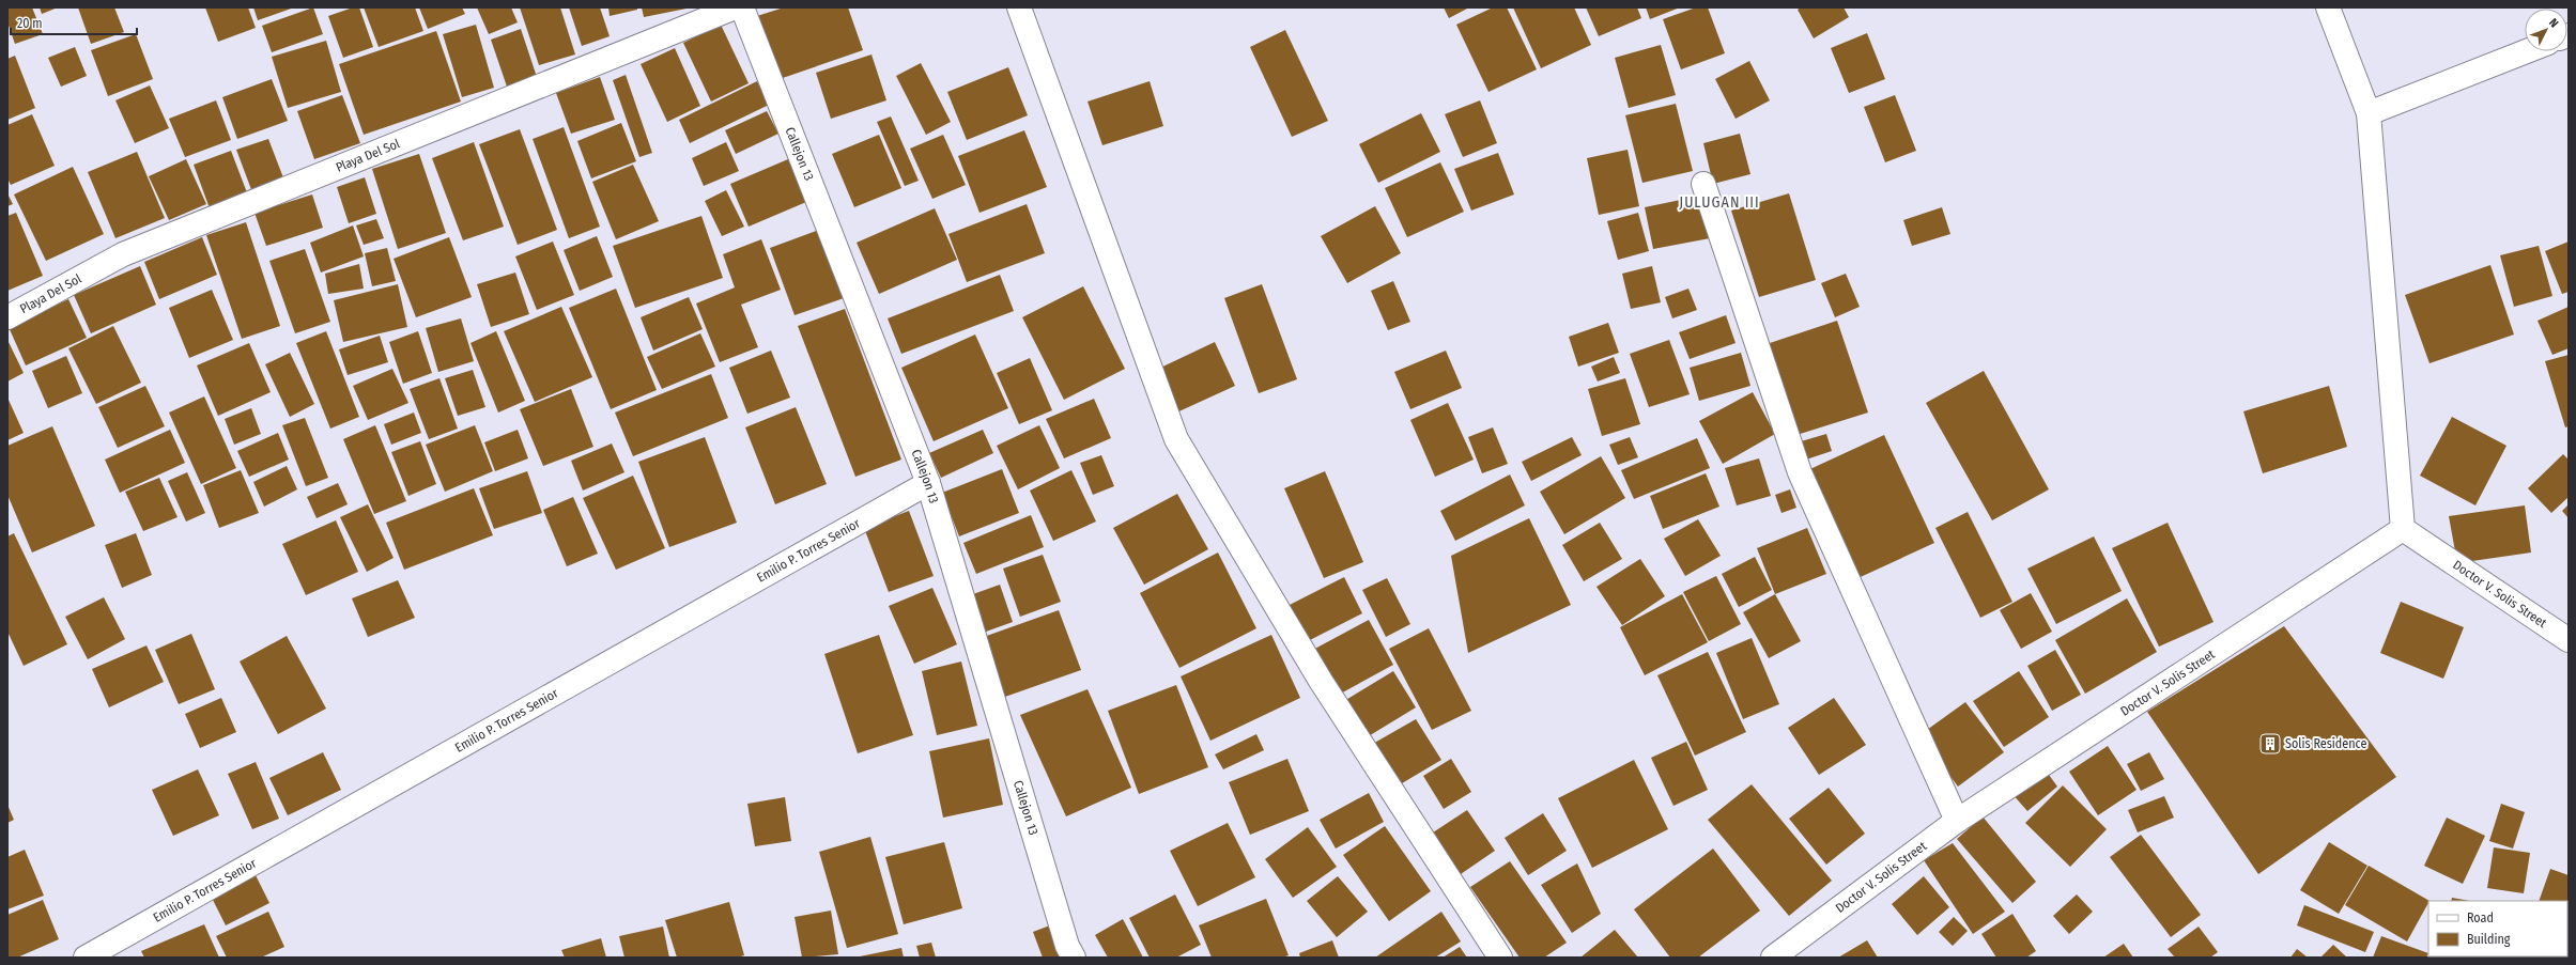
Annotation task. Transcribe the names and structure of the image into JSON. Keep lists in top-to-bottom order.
{
  "streets": {
    "street": [
      "Callejon 13",
      "Playa Del Sol",
      "Emilio P. Torres Senior",
      "Doctor V. Solis Street"
    ]
  },
  "crossings": [
    ["Callejon 13", "Playa Del Sol"],
    ["Callejon 13", "Emilio P. Torres Senior"]
  ],
  "districts": ["JULUGAN III"],
  "places": {
    "building": ["Solis Residence"]
  },
  "legend": ["Road", "Building"],
  "scale_bar": "20 m",
  "north": "top right"
}
